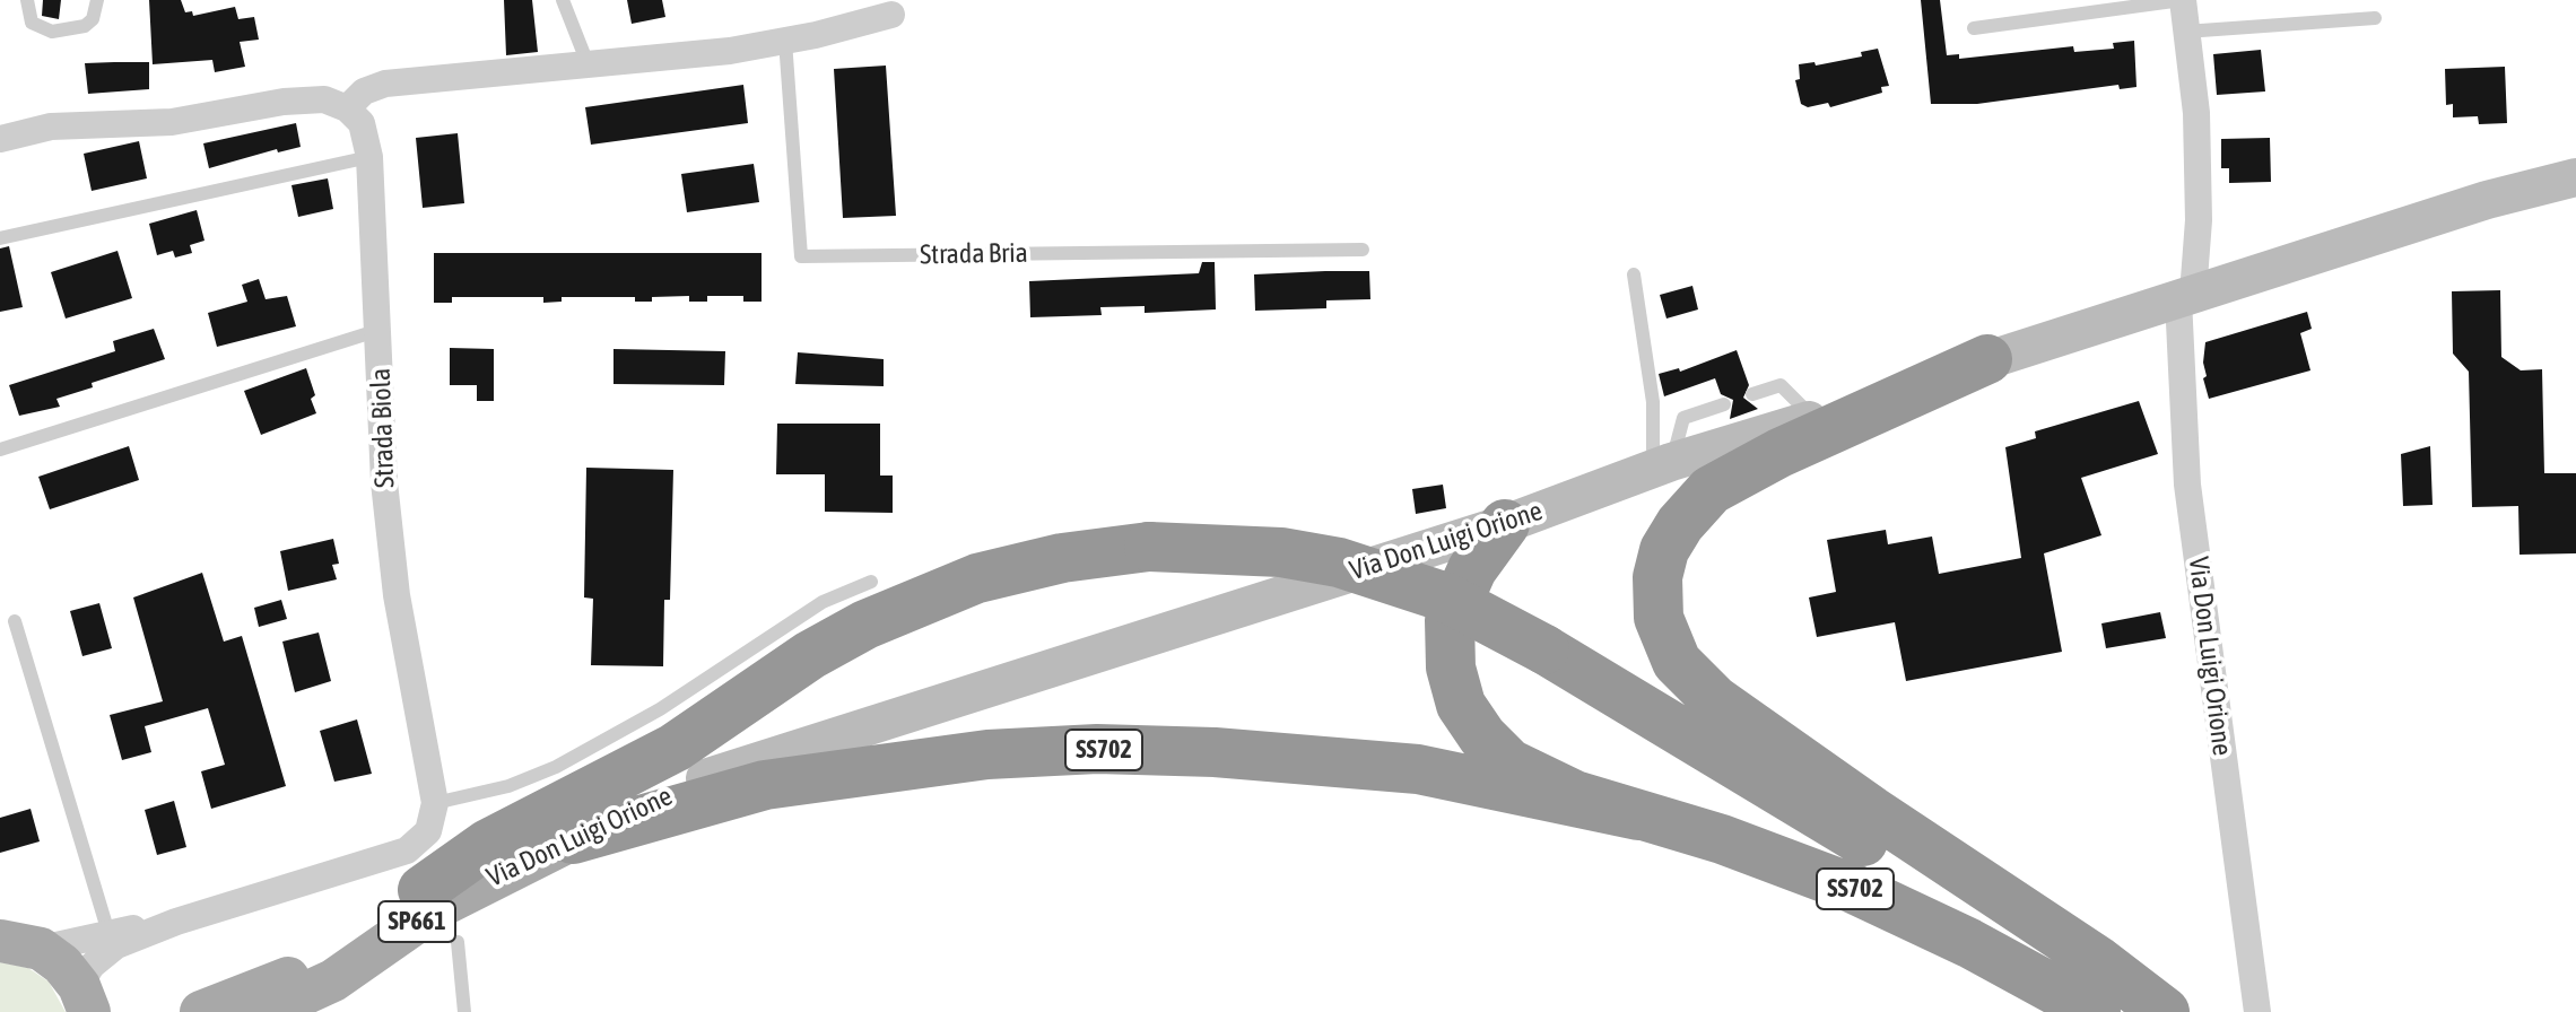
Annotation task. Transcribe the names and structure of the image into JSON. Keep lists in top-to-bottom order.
{
  "streets": {
    "highway": ["SS702"],
    "main road": ["Via Don Luigi Orione", "SP661"],
    "street": ["Strada Biola"],
    "lane": ["Strada Bria"]
  },
  "crossings": [
    ["Via Don Luigi Orione", "SS702"]
  ]
}
